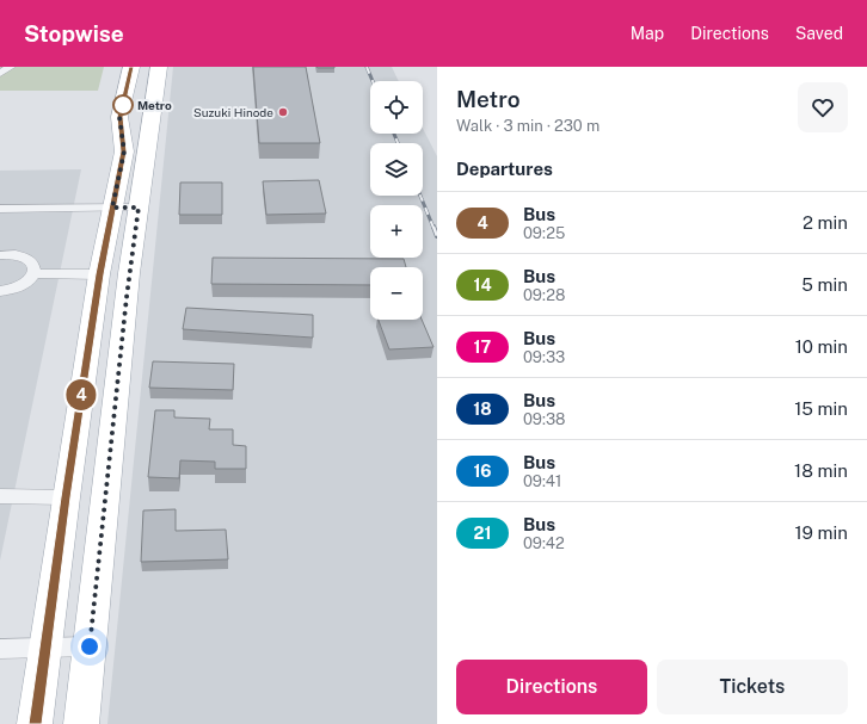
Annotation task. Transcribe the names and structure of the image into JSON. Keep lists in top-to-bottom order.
{
  "places": ["Metro", "Suzuki Hinode"],
  "lines": ["bus line 4"],
  "page": {
    "header": "Stopwise",
    "nav": ["Map", "Directions", "Saved"],
    "on_map": "4",
    "heading": [
      ["Metro", "Walk · 3 min · 230 m"],
      "Departures"
    ],
    "map_buttons": ["+", "−"],
    "list": [
      {
        "mark": "4",
        "name": "Bus",
        "note": "09:25",
        "value": "2 min"
      },
      {
        "mark": "14",
        "name": "Bus",
        "note": "09:28",
        "value": "5 min"
      },
      {
        "mark": "17",
        "name": "Bus",
        "note": "09:33",
        "value": "10 min"
      },
      {
        "mark": "18",
        "name": "Bus",
        "note": "09:38",
        "value": "15 min"
      },
      {
        "mark": "16",
        "name": "Bus",
        "note": "09:41",
        "value": "18 min"
      },
      {
        "mark": "21",
        "name": "Bus",
        "note": "09:42",
        "value": "19 min"
      }
    ],
    "buttons": ["Directions", "Tickets"]
  }
}
